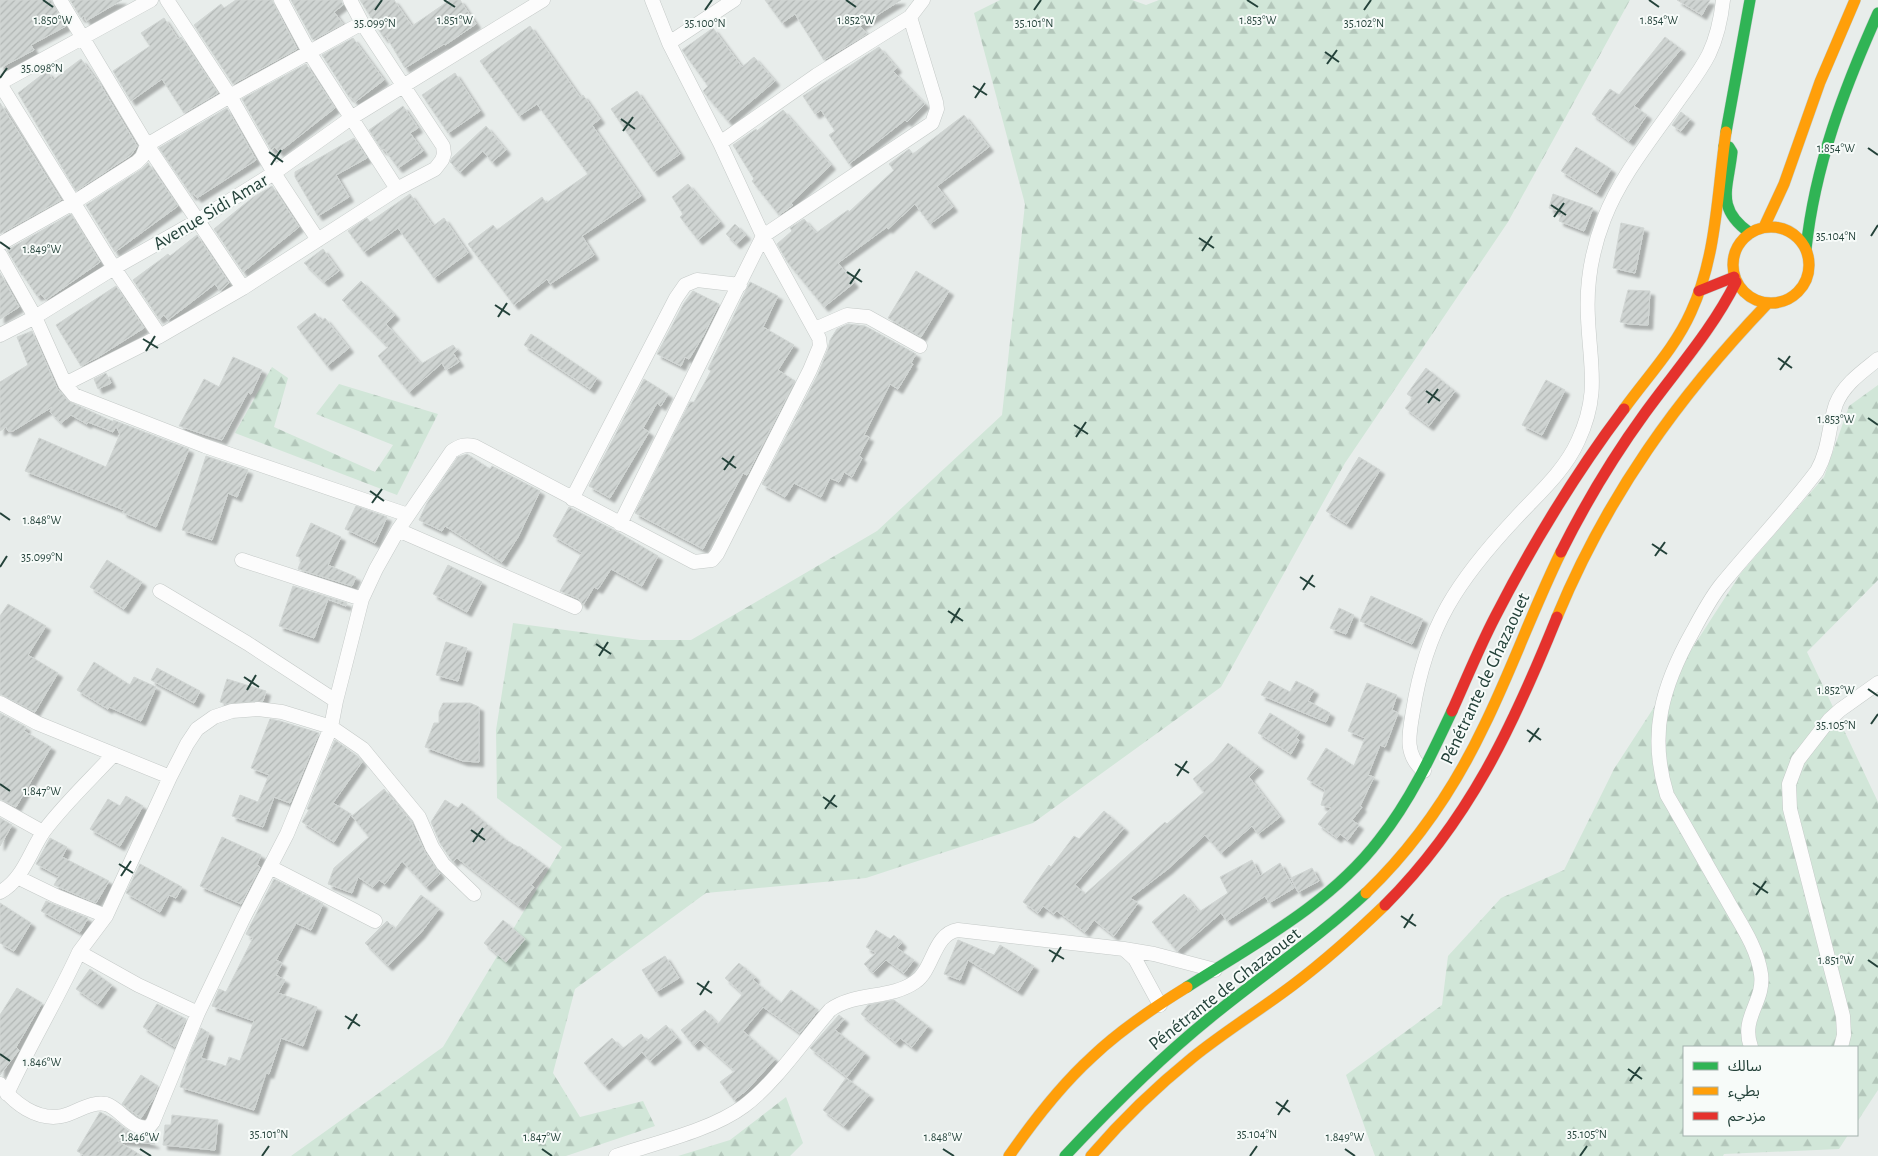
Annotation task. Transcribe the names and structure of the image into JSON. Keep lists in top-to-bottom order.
{
  "streets": {
    "main road": ["Pénétrante de Ghazaouet"],
    "street": ["Avenue Sidi Amar"]
  },
  "legend": ["سالك", "بطيء", "مزدحم"],
  "coordinates": [
    "1.850°W",
    "1.852°W",
    "1.851°W",
    "1.853°W",
    "1.854°W",
    "35.099°N",
    "35.100°N",
    "35.101°N",
    "35.102°N",
    "35.098°N",
    "35.104°N",
    "1.849°W",
    "1.848°W",
    "35.105°N",
    "1.847°W",
    "1.846°W"
  ]
}
